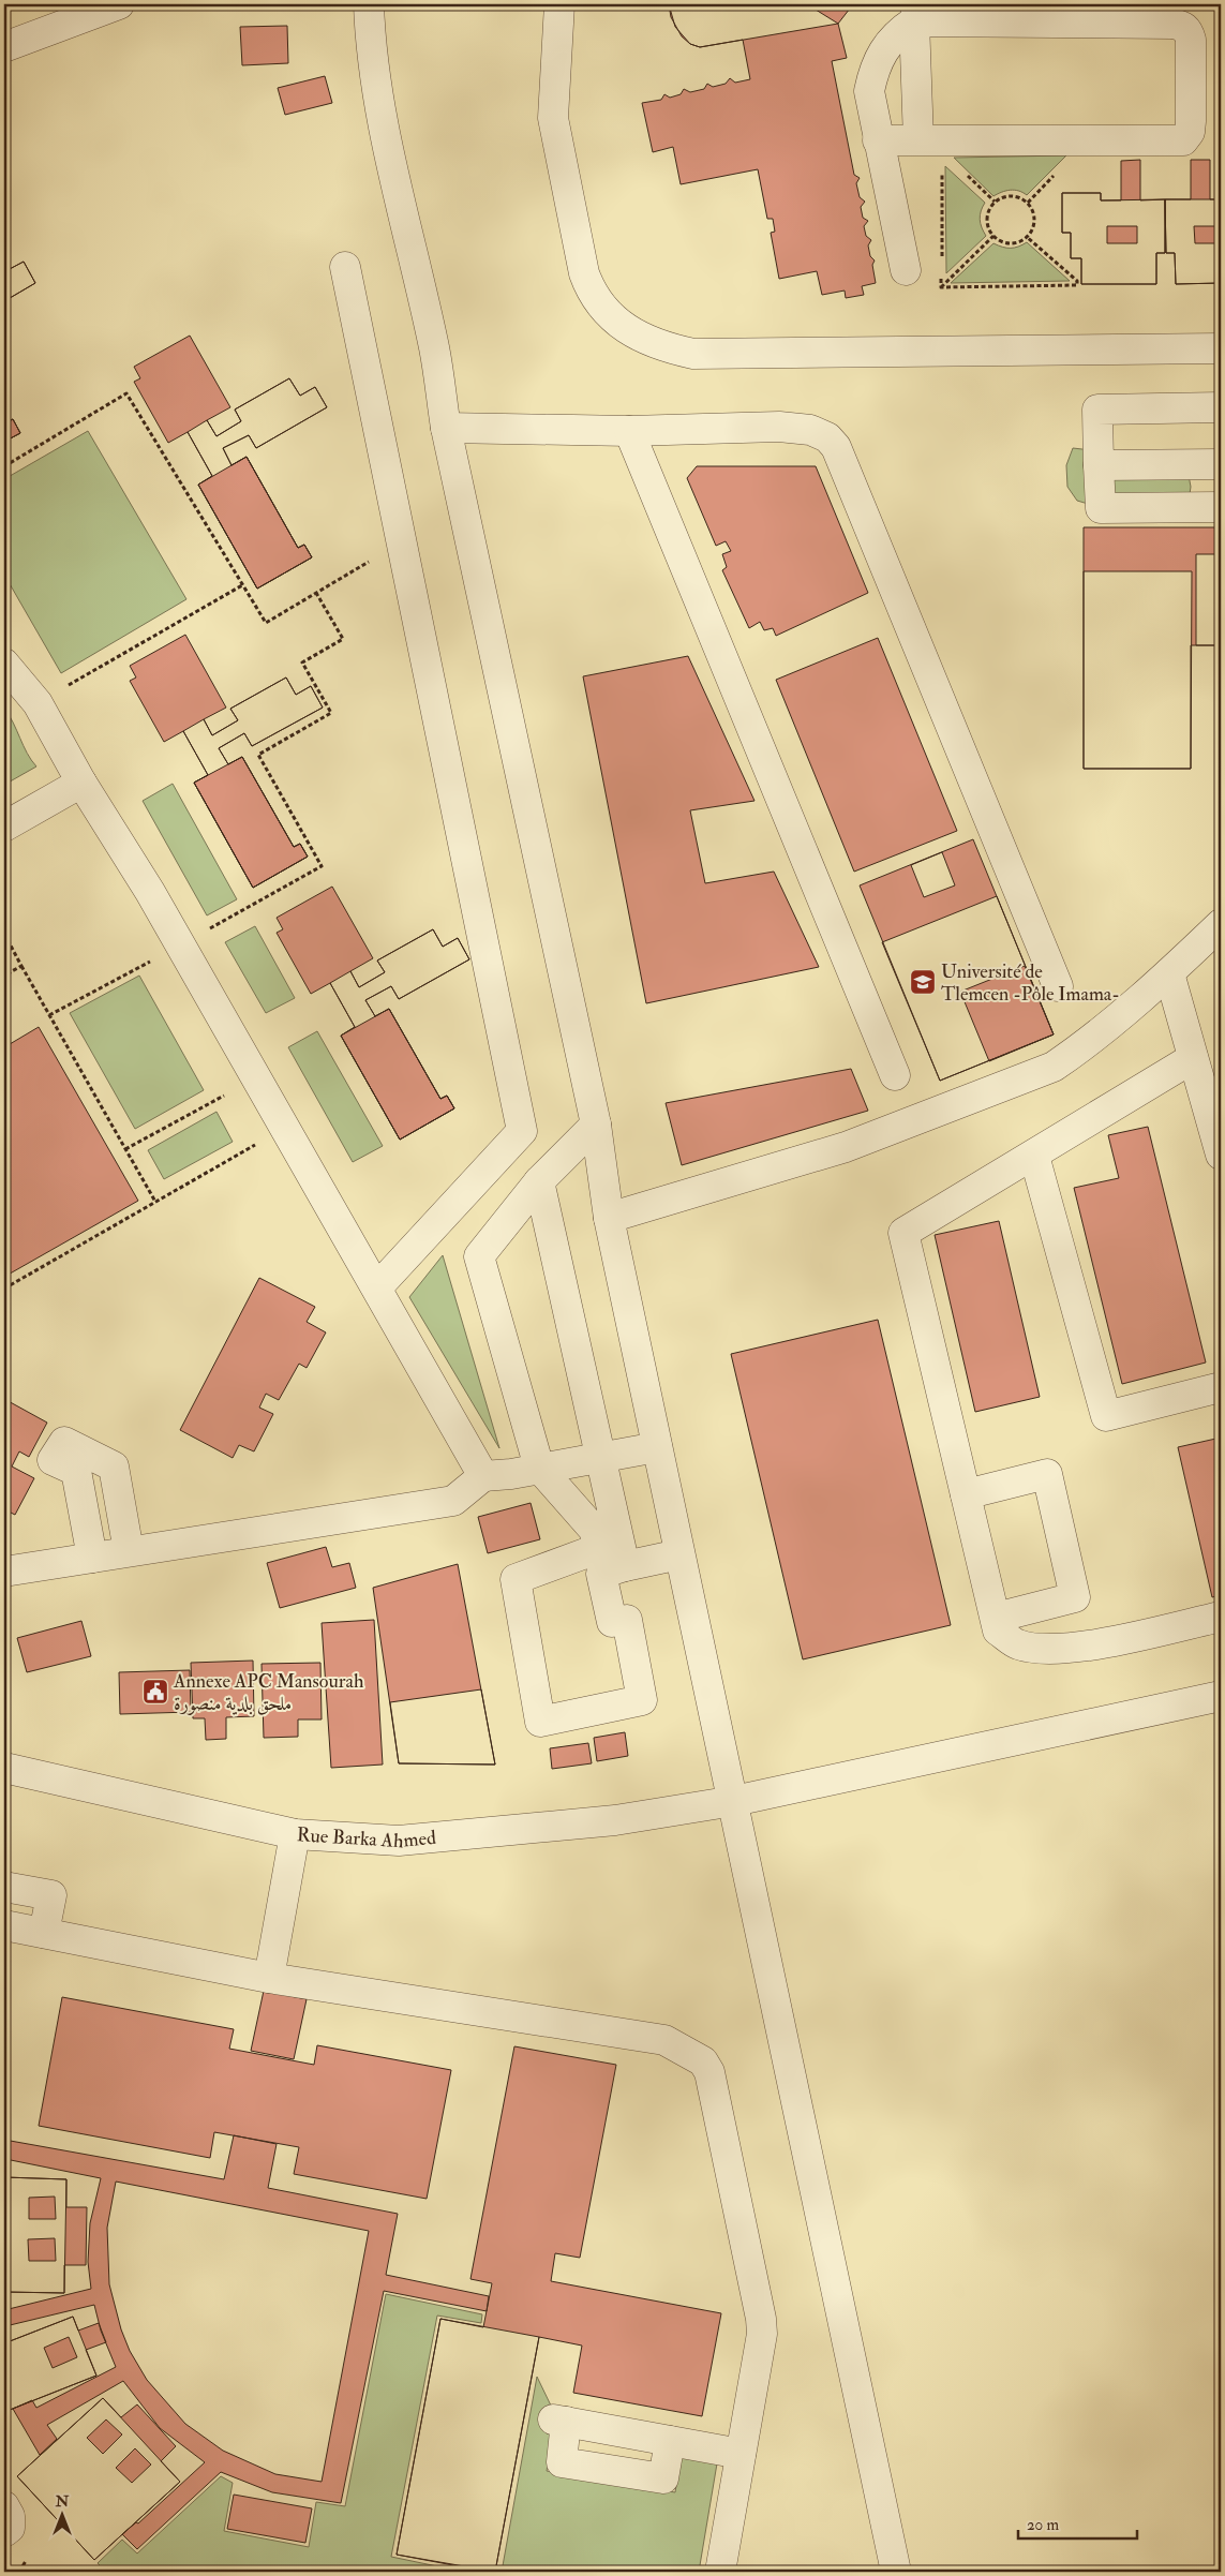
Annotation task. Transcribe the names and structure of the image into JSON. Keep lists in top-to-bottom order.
{
  "streets": {
    "street": ["Rue Barka Ahmed"]
  },
  "places": {
    "school or university": ["Université de Tlemcen -Pôle Imama-"],
    "public building": ["Annexe APC Mansourah ملحق بلدية منصورة"]
  },
  "scale_bar": "20 m",
  "north": "top"
}
